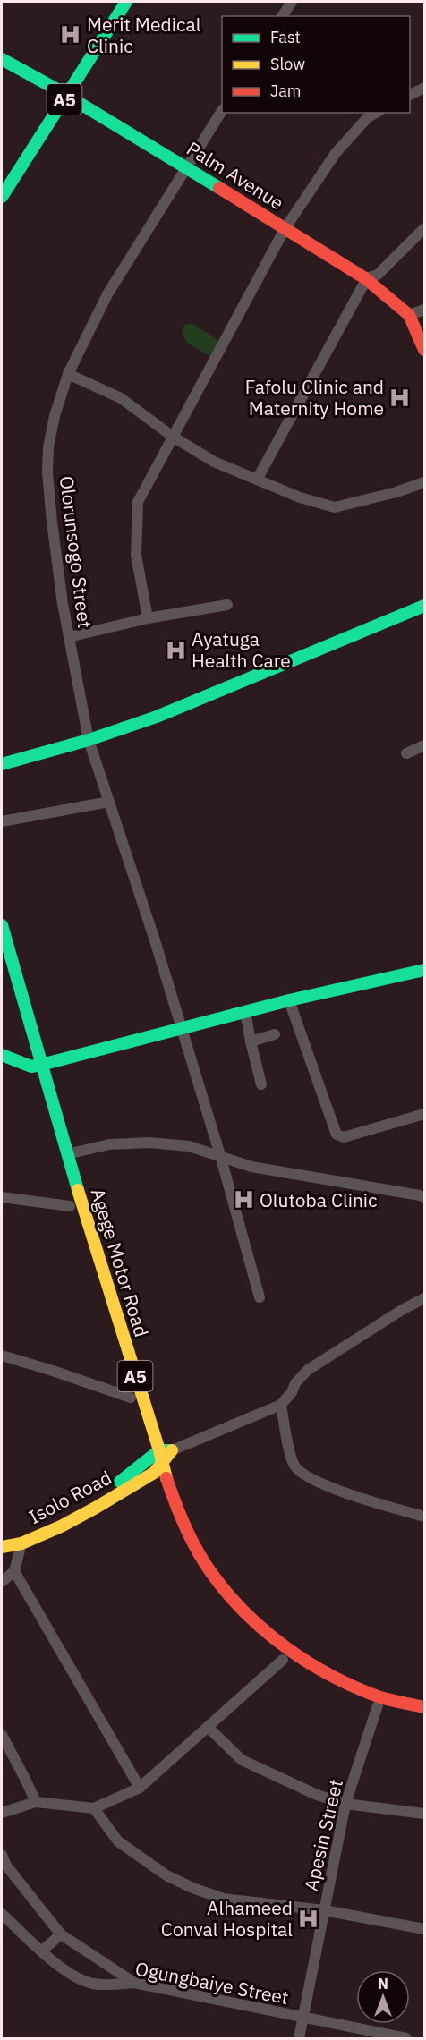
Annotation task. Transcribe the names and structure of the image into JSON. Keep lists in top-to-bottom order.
{
  "streets": {
    "main road": [
      "A5",
      "Palm Avenue",
      "Agege Motor Road",
      "Isolo Road"
    ],
    "street": ["Olorunsogo Street", "Apesin Street", "Ogungbaiye Street"]
  },
  "crossings": [
    ["A5", "Palm Avenue"],
    ["Palm Avenue", "Olorunsogo Street"],
    ["Agege Motor Road", "Isolo Road"],
    ["Agege Motor Road", "Apesin Street"],
    ["Apesin Street", "Ogungbaiye Street"]
  ],
  "places": {
    "hospital": [
      "Merit Medical Clinic",
      "Fafolu Clinic and Maternity Home",
      "Ayatuga Health Care",
      "Olutoba Clinic",
      "Alhameed Conval Hospital"
    ]
  },
  "legend": ["Fast", "Slow", "Jam"],
  "north": "top"
}
